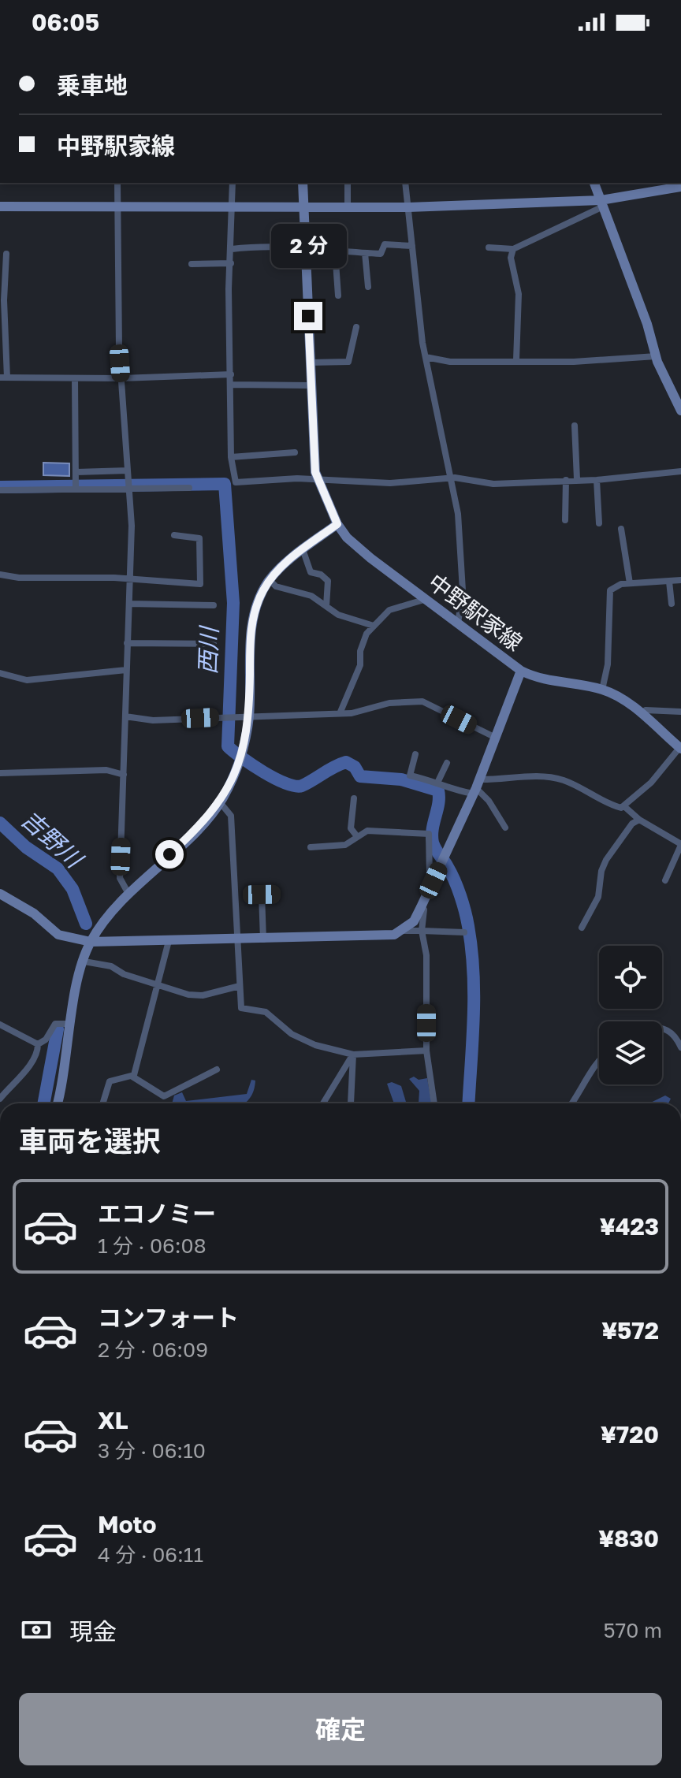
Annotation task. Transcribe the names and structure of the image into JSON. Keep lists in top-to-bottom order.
{
  "streets": {
    "street": ["中野駅家線"]
  },
  "water": ["西川", "吉野川"],
  "page": {
    "status": "06:05",
    "banner": ["乗車地", "中野駅家線"],
    "bubble": "2 分",
    "heading": "車両を選択",
    "list": [
      {
        "name": "エコノミー",
        "note": "1 分 · 06:08",
        "value": "¥423"
      },
      {
        "name": "コンフォート",
        "note": "2 分 · 06:09",
        "value": "¥572"
      },
      {
        "name": "XL",
        "note": "3 分 · 06:10",
        "value": "¥720"
      },
      {
        "name": "Moto",
        "note": "4 分 · 06:11",
        "value": "¥830"
      }
    ],
    "pay": ["現金", "570 m"],
    "buttons": "確定"
  }
}
